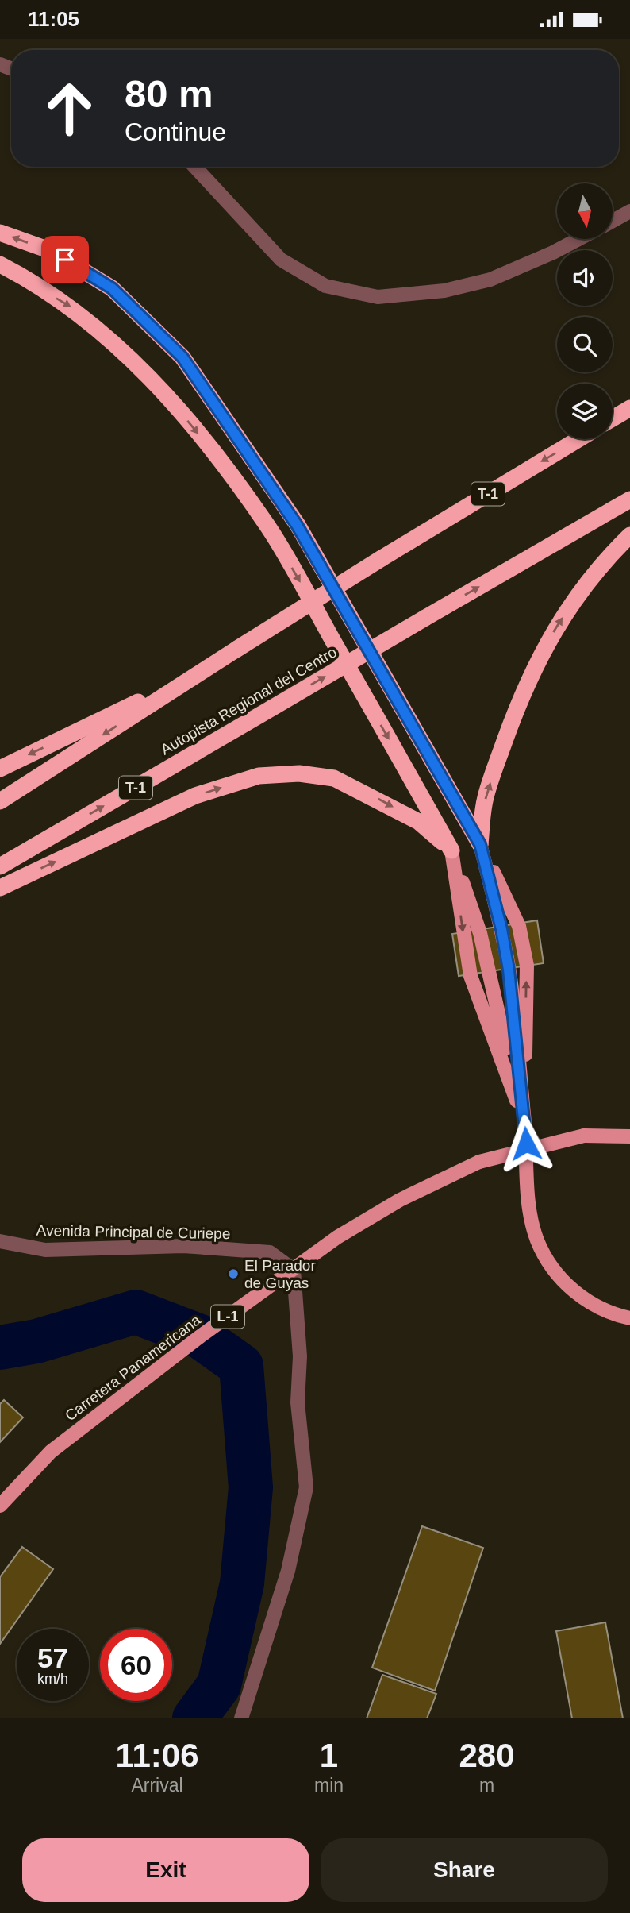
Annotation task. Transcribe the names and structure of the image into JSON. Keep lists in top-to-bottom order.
{
  "streets": {
    "highway": ["T-1", "Autopista Regional del Centro"],
    "main road": ["L-1", "Carretera Panamericana"],
    "street": ["Avenida Principal de Curiepe"]
  },
  "crossings": [
    ["Avenida Principal de Curiepe", "Carretera Panamericana"]
  ],
  "places": ["El Parador de Guyas"],
  "north": "bottom",
  "page": {
    "status": "11:05",
    "turn": ["80 m", "Continue"],
    "speed": "57 km/h",
    "limit": "60",
    "eta": [
      "11:06",
      "Arrival",
      "1",
      "min",
      "280",
      "m"
    ],
    "buttons": ["Exit", "Share"]
  }
}
